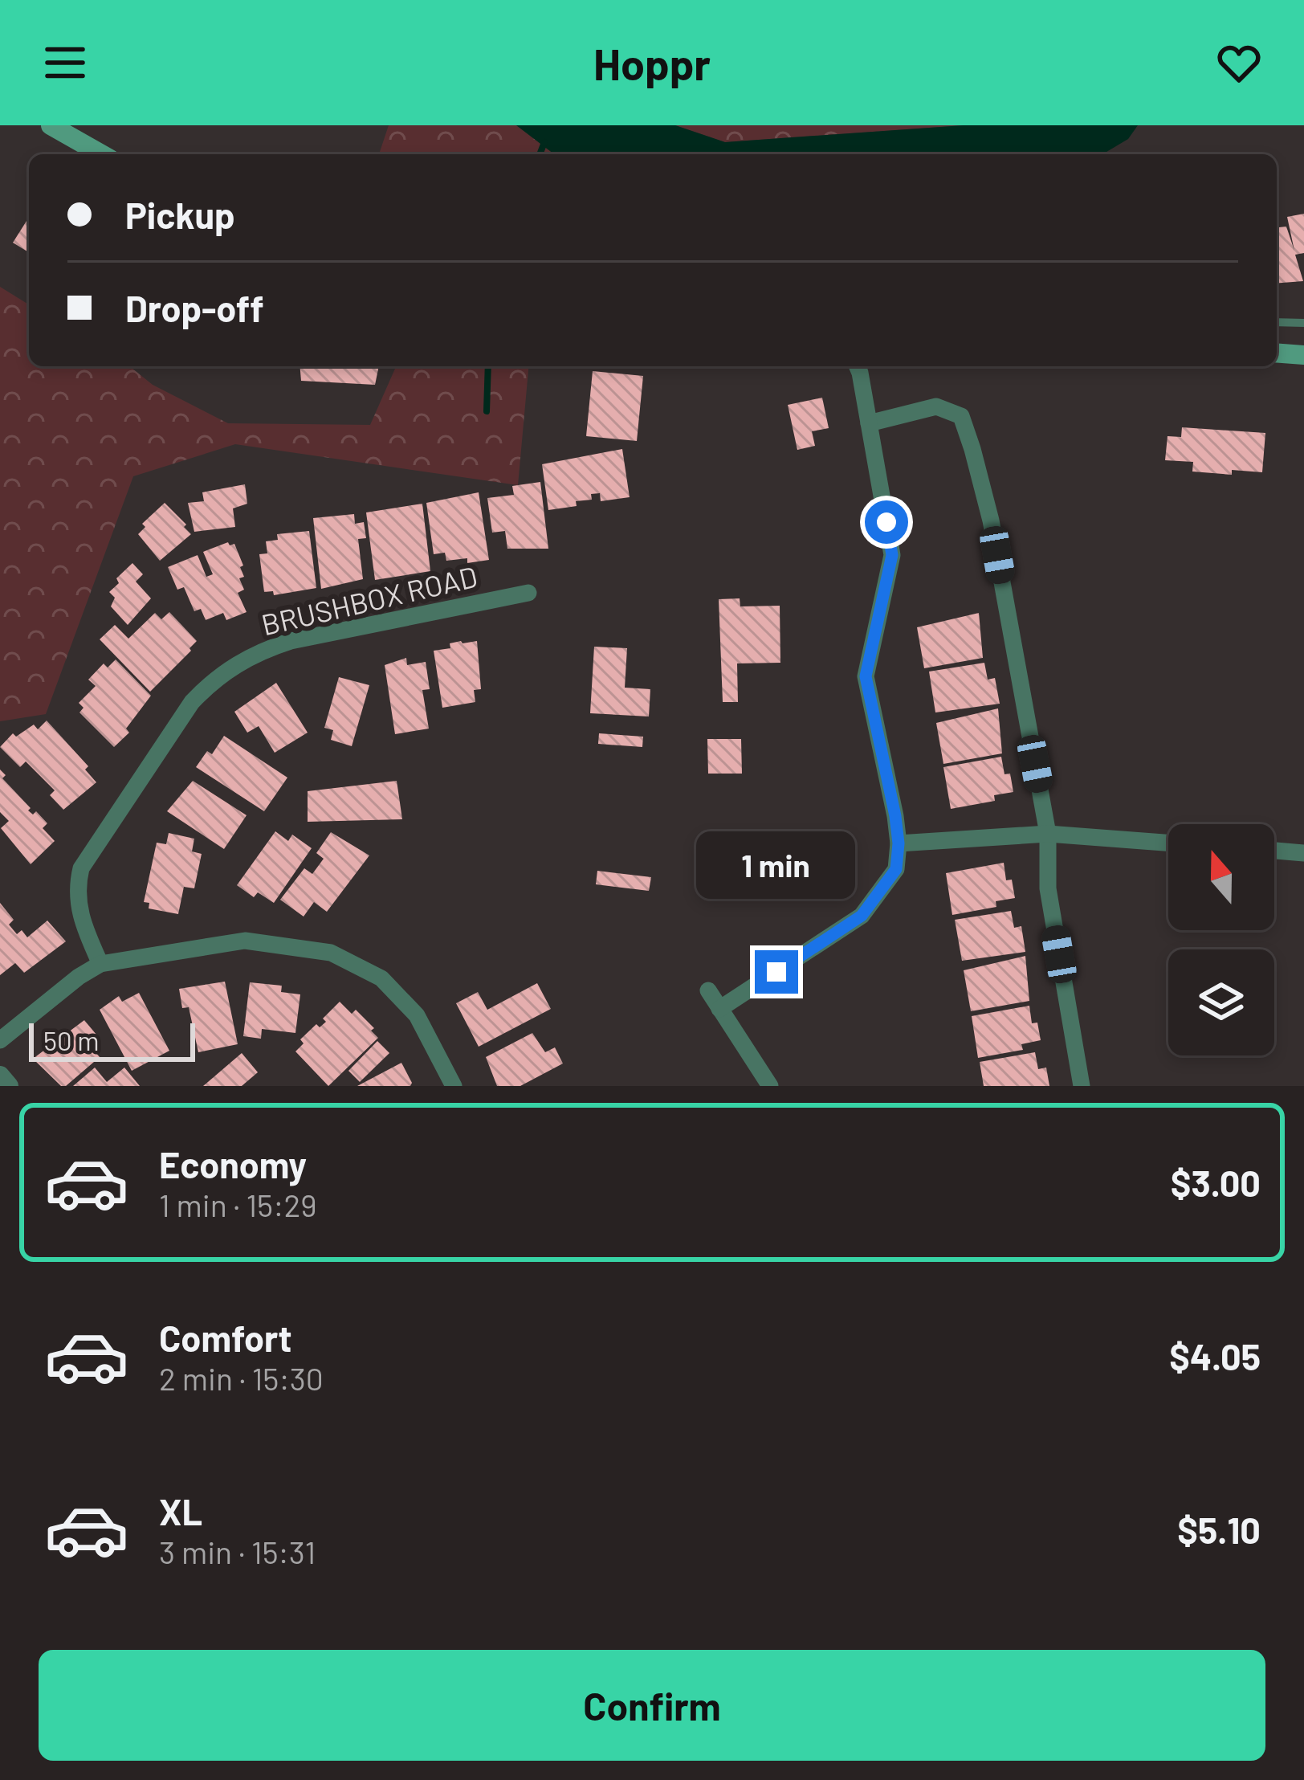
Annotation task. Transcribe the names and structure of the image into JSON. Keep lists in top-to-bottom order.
{
  "streets": {
    "street": ["BRUSHBOX ROAD"]
  },
  "scale_bar": "50 m",
  "north": "top",
  "page": {
    "header": "Hoppr",
    "banner": ["Pickup", "Drop-off"],
    "bubble": "1 min",
    "scale": "50 m",
    "list": [
      {
        "name": "Economy",
        "note": "1 min · 15:29",
        "value": "$3.00"
      },
      {
        "name": "Comfort",
        "note": "2 min · 15:30",
        "value": "$4.05"
      },
      {
        "name": "XL",
        "note": "3 min · 15:31",
        "value": "$5.10"
      }
    ],
    "buttons": "Confirm"
  }
}
